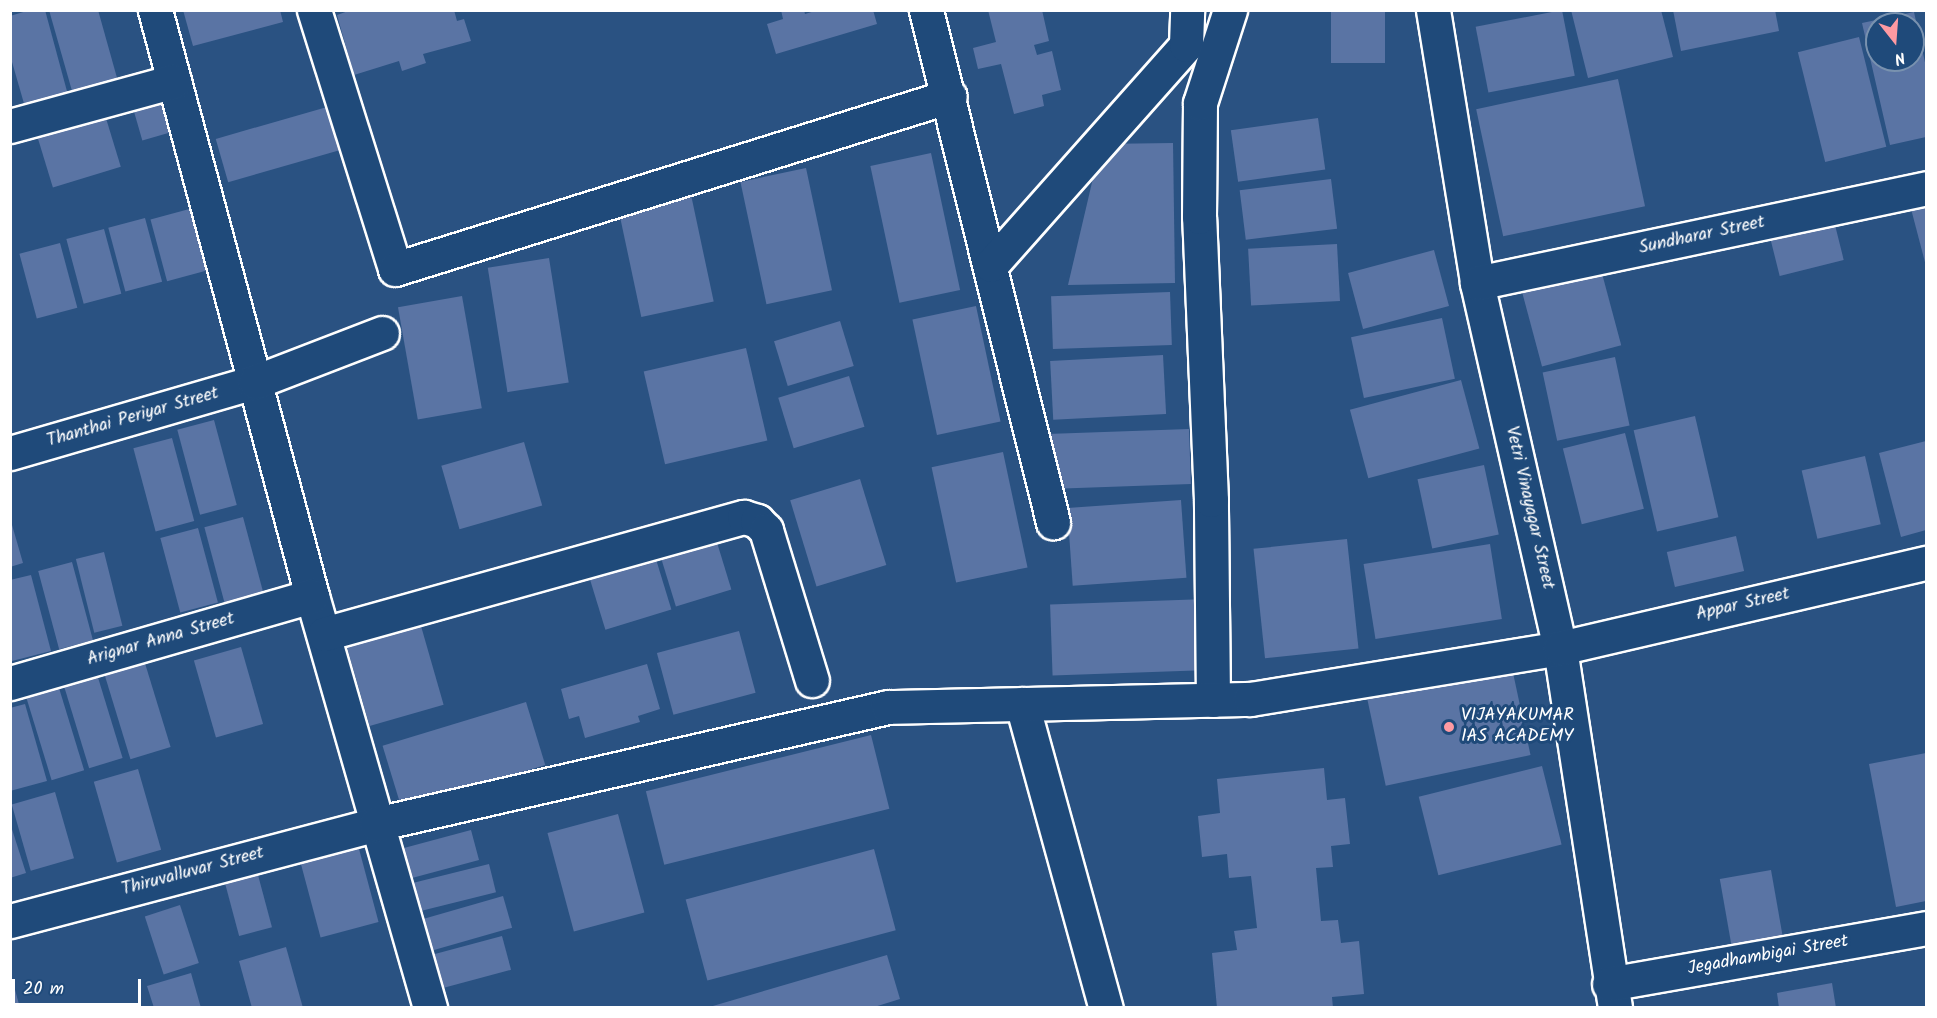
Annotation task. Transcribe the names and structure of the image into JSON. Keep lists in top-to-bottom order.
{
  "streets": {
    "street": [
      "Sundharar Street",
      "Thanthai Periyar Street",
      "Vetri Vinayagar Street",
      "Appar Street",
      "Arignar Anna Street",
      "Thiruvalluvar Street",
      "Jegadhambigai Street"
    ]
  },
  "crossings": [
    ["Sundharar Street", "Vetri Vinayagar Street"],
    ["Vetri Vinayagar Street", "Appar Street"],
    ["Vetri Vinayagar Street", "Jegadhambigai Street"],
    ["Appar Street", "Thiruvalluvar Street"]
  ],
  "places": ["VIJAYAKUMAR IAS ACADEMY"],
  "scale_bar": "20 m",
  "north": "bottom"
}
